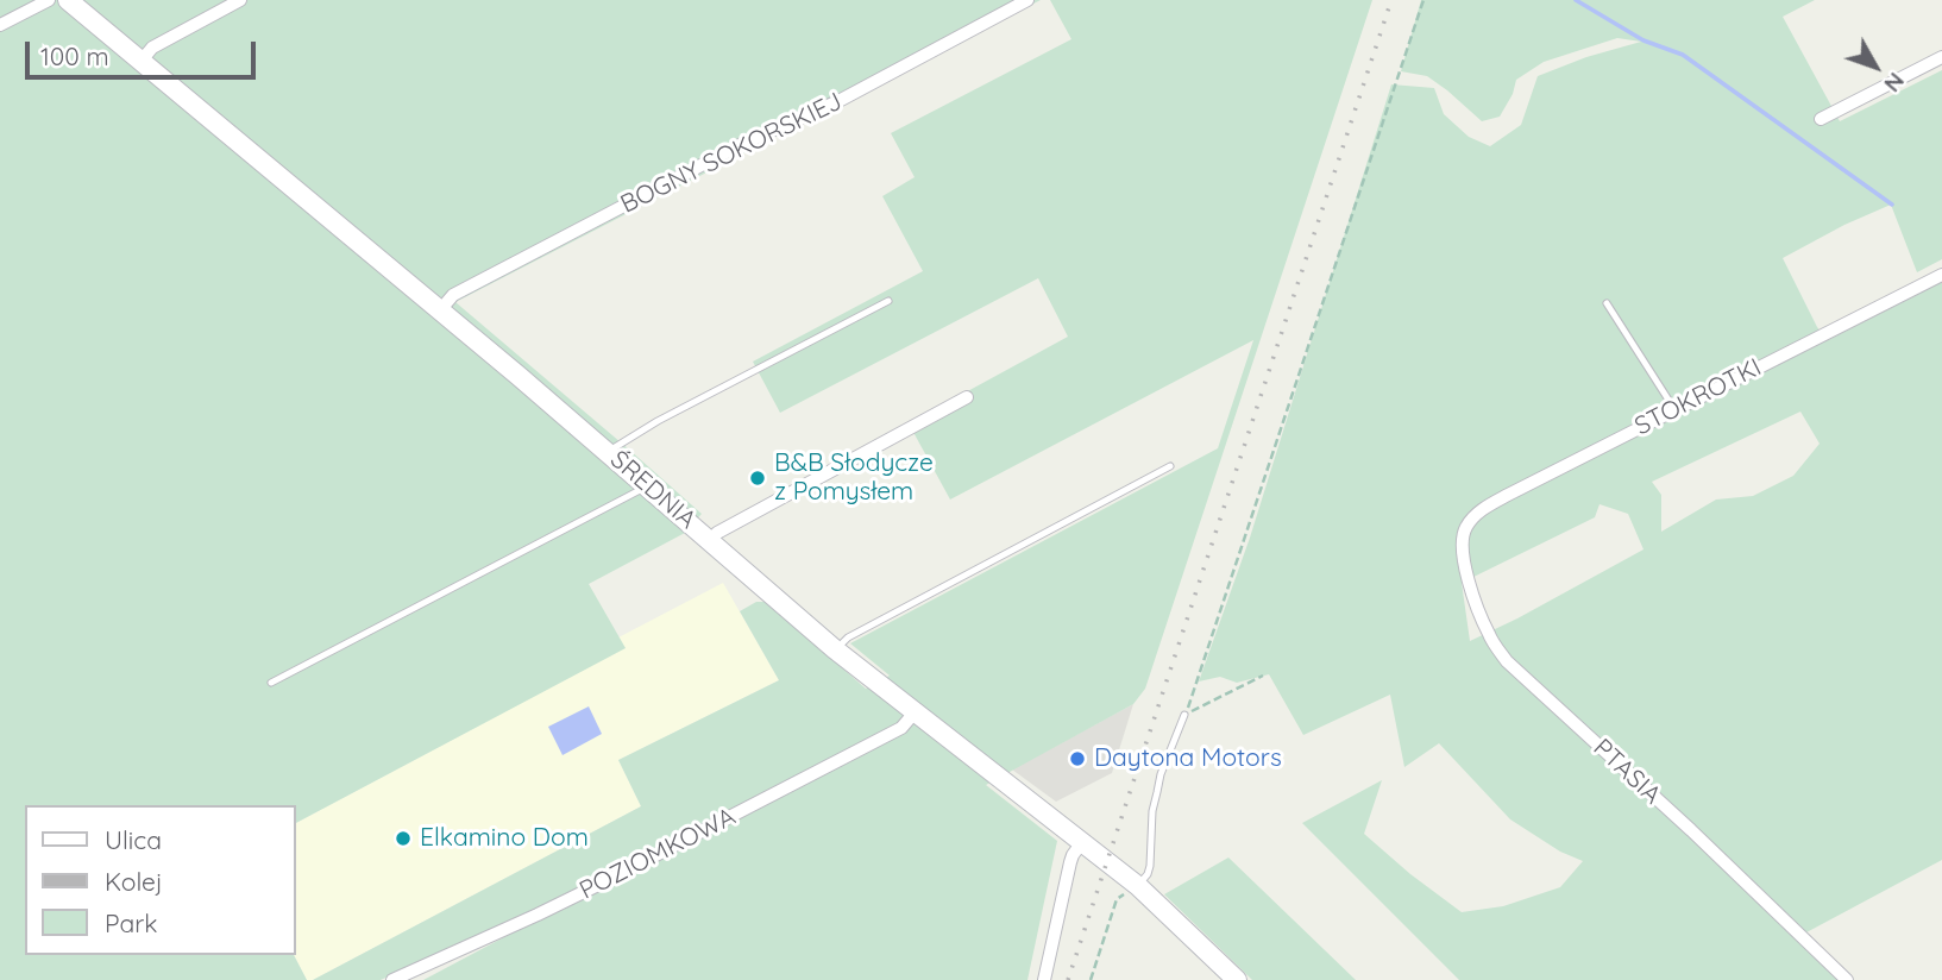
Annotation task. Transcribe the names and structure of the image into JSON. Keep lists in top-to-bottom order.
{
  "streets": {
    "street": [
      "BOGNY SOKORSKIEJ",
      "STOKROTKI",
      "ŚREDNIA",
      "PTASIA",
      "POZIOMKOWA"
    ]
  },
  "crossings": [
    ["BOGNY SOKORSKIEJ", "ŚREDNIA"],
    ["STOKROTKI", "PTASIA"],
    ["ŚREDNIA", "POZIOMKOWA"]
  ],
  "places": ["B&B Słodycze z Pomysłem", "Daytona Motors", "Elkamino Dom"],
  "legend": ["Ulica", "Kolej", "Park"],
  "scale_bar": "100 m",
  "north": "bottom right"
}
